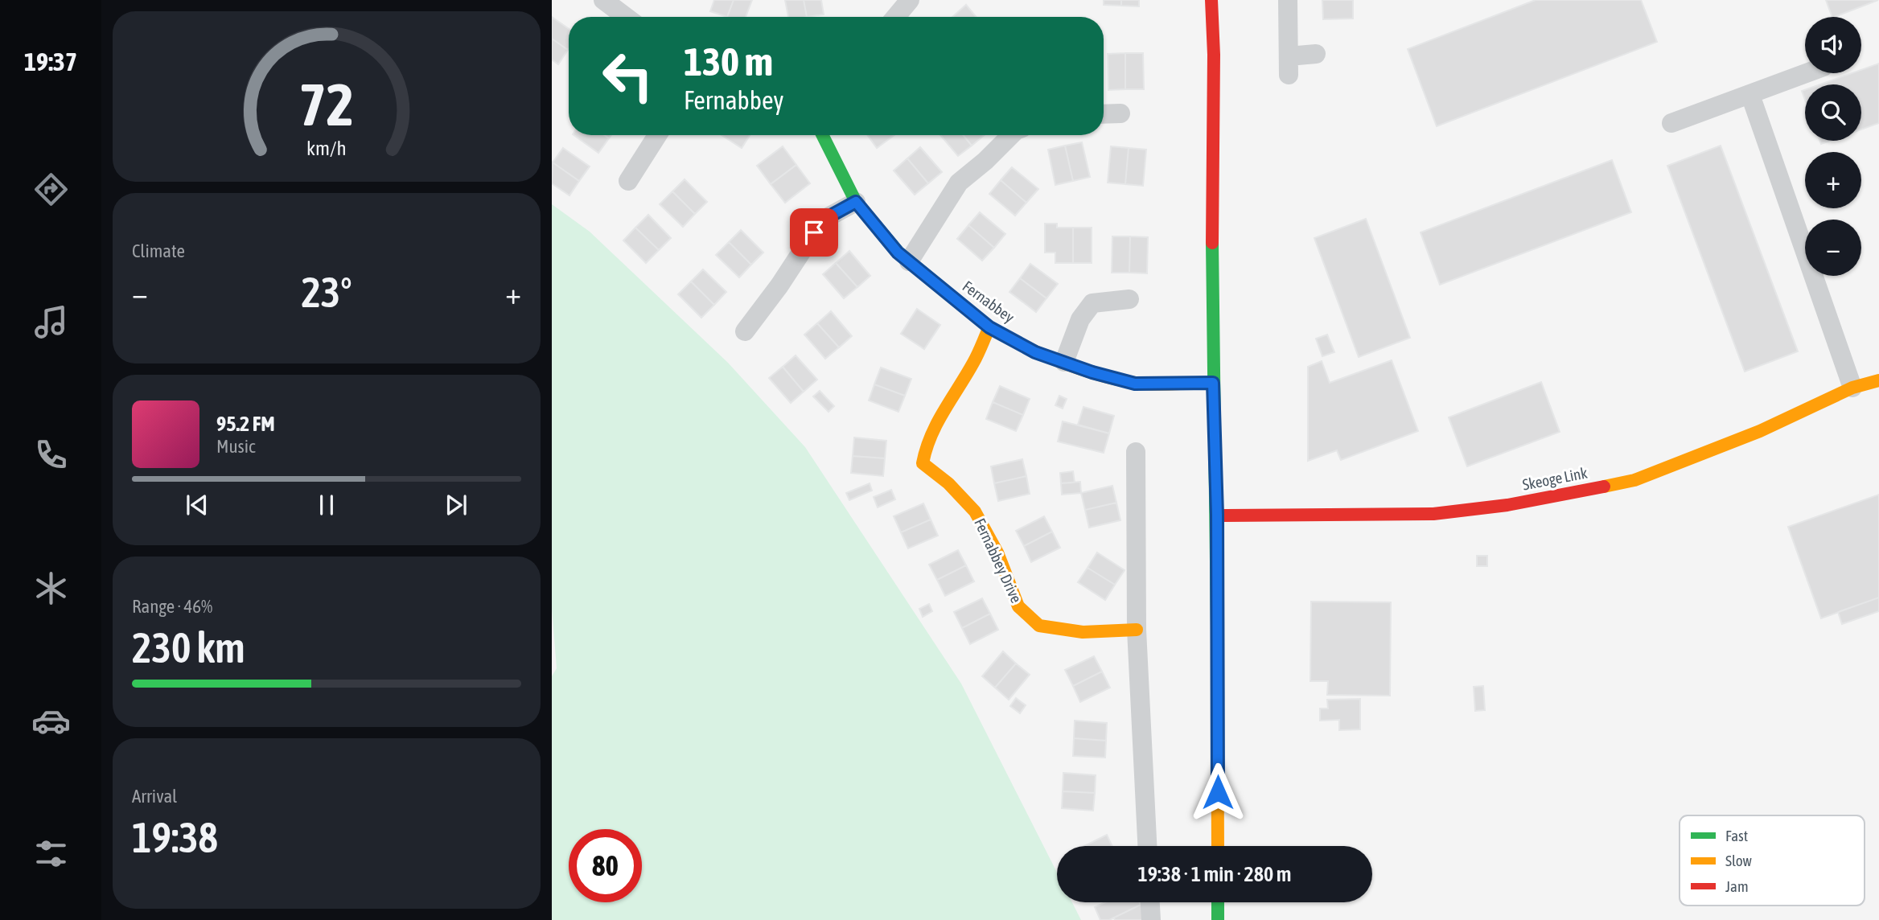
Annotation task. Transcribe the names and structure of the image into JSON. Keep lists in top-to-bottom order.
{
  "streets": {
    "main road": ["Fernabbey", "Skeoge Link", "Fernabbey Drive"]
  },
  "crossings": [
    ["Fernabbey", "Fernabbey Drive"]
  ],
  "legend": ["Fast", "Slow", "Jam"],
  "page": {
    "tabs": "19:37",
    "map_buttons": ["+", "−"],
    "turn": ["130 m", "Fernabbey"],
    "tile": [
      "Climate",
      ["Range · 46%", "230 km"],
      ["Arrival", "19:38"]
    ],
    "heat": ["−", "23°", "+"],
    "song": ["95.2 FM", "Music"],
    "limit": "80",
    "trip": "19:38 · 1 min · 280 m",
    "gauge": ["72", "km/h"]
  }
}
